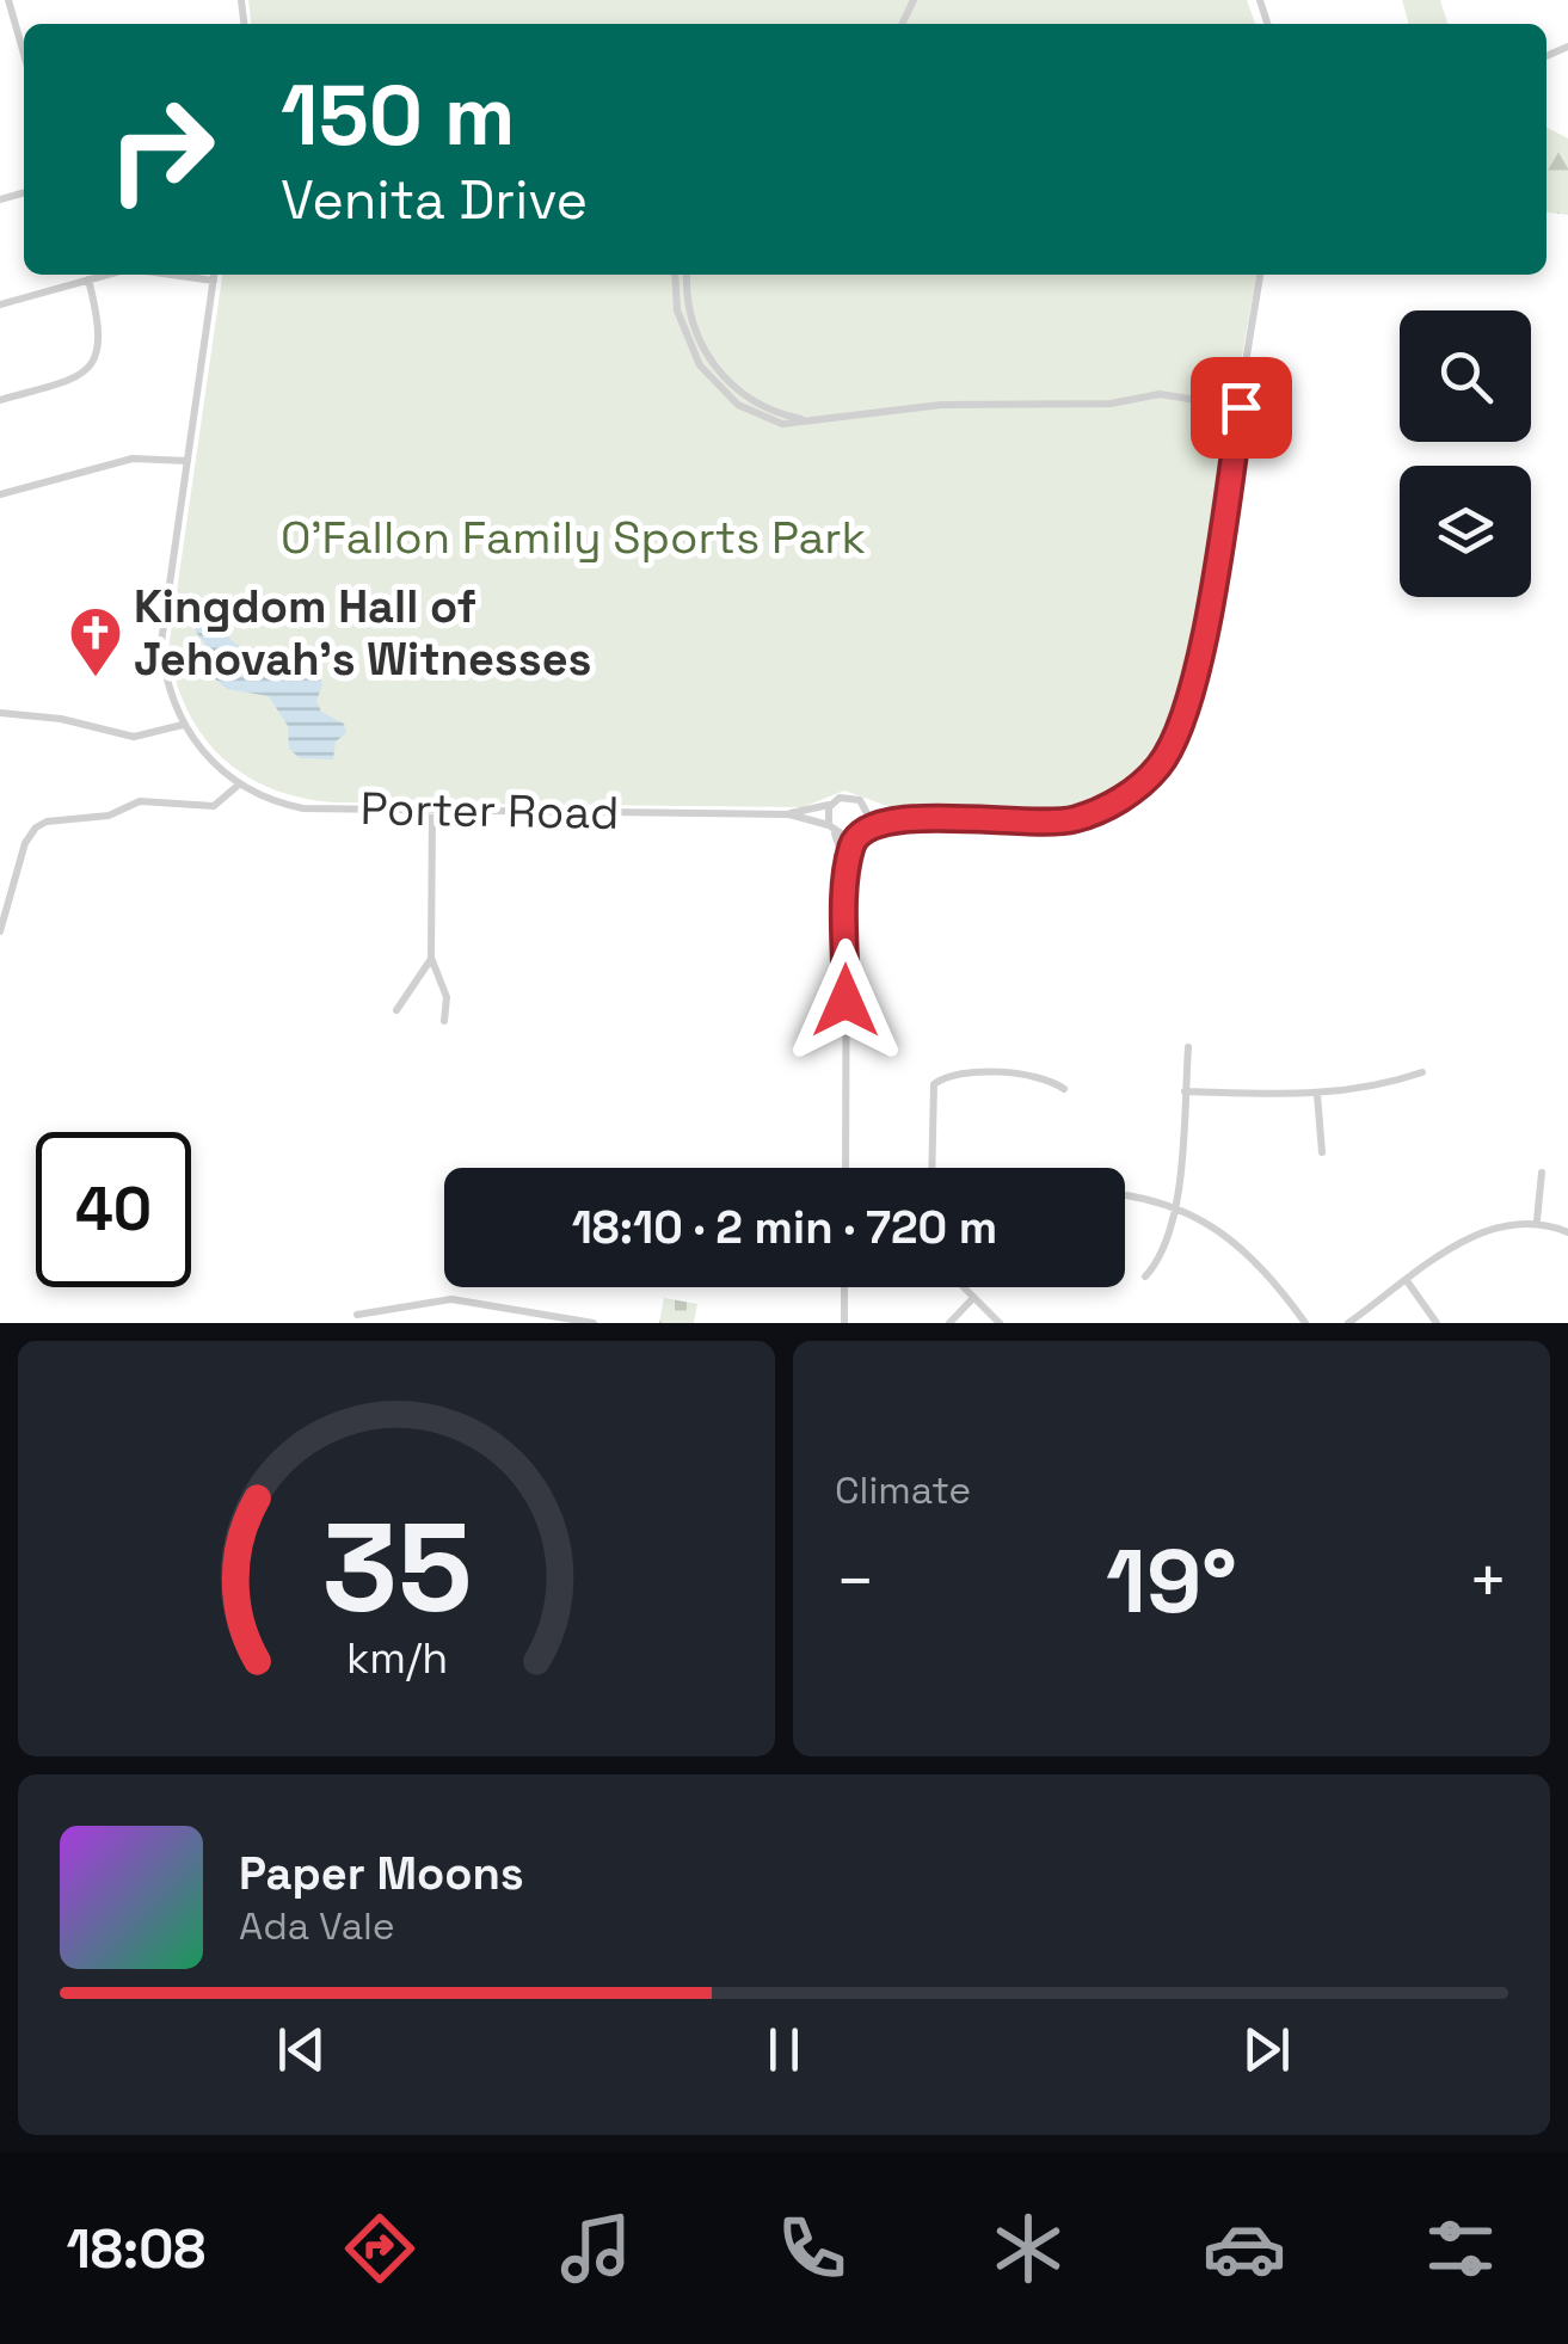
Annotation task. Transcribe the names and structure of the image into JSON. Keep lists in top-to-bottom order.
{
  "streets": {
    "street": ["Porter Road"]
  },
  "parks": ["O'Fallon Family Sports Park"],
  "places": {
    "church": ["Kingdom Hall of Jehovah's Witnesses"]
  },
  "page": {
    "turn": ["150 m", "Venita Drive"],
    "limit": "40",
    "trip": "18:10 · 2 min · 720 m",
    "tile": "Climate",
    "heat": ["−", "19°", "+"],
    "song": ["Paper Moons", "Ada Vale"],
    "tabs": "18:08",
    "gauge": ["35", "km/h"]
  }
}
